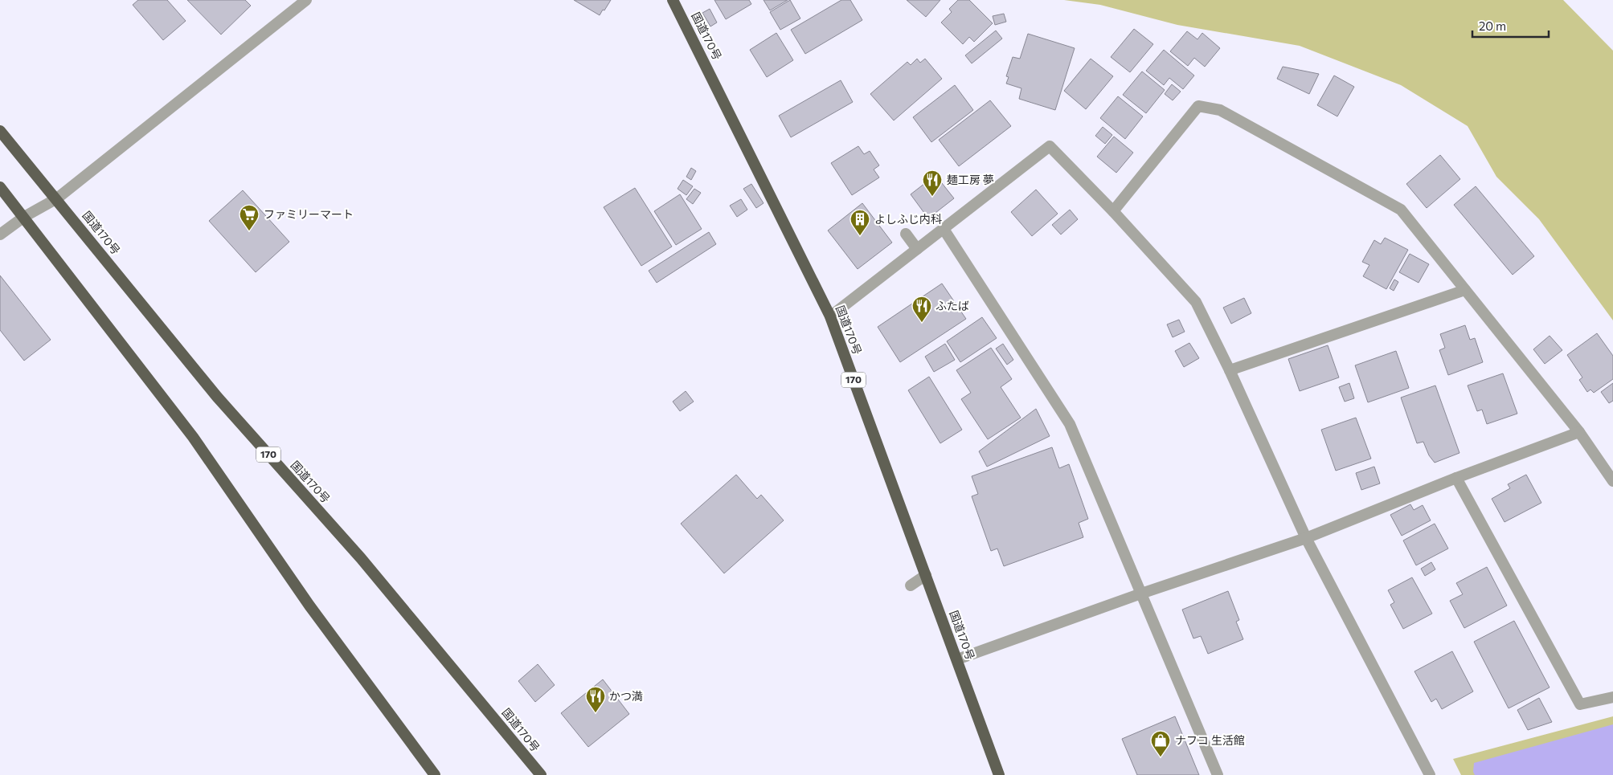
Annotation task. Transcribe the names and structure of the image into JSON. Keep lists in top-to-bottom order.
{
  "streets": {
    "highway": ["国道170号", "170"]
  },
  "places": {
    "restaurant": ["麺工房 夢", "ふたば", "かつ満"],
    "supermarket": ["ファミリーマート"],
    "building": ["よしふじ内科"],
    "shop": ["ナフコ 生活館"]
  },
  "scale_bar": "20 m"
}
